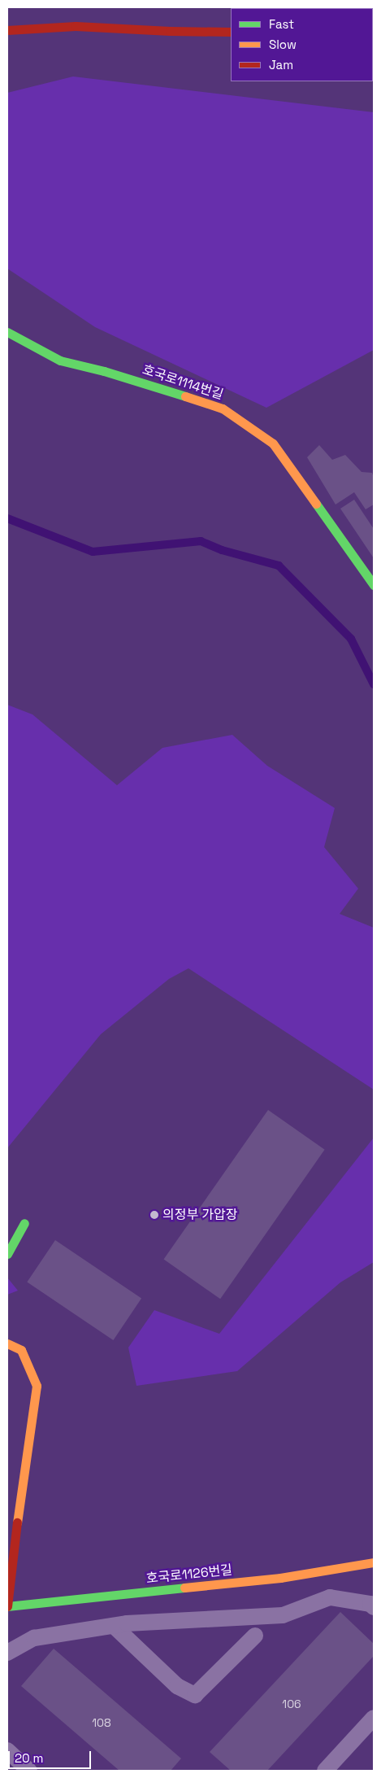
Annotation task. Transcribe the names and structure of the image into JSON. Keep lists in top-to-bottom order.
{
  "streets": {
    "main road": ["호국로1114번길", "호국로1126번길"]
  },
  "places": ["의정부 가압장"],
  "house_numbers": ["106", "108"],
  "legend": ["Fast", "Slow", "Jam"],
  "scale_bar": "20 m"
}
